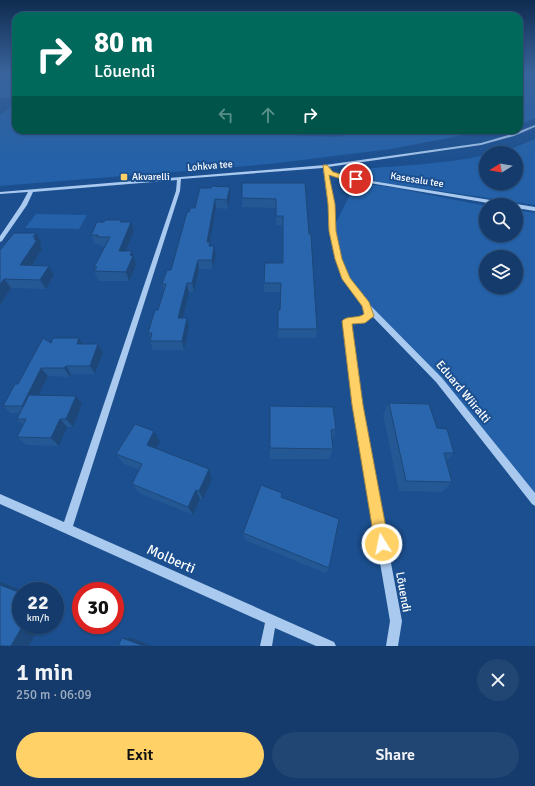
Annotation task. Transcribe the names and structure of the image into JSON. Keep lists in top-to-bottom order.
{
  "streets": {
    "street": [
      "Lohkva tee",
      "Kasesalu tee",
      "Eduard Wiiralti",
      "Molberti",
      "Lõuendi"
    ]
  },
  "crossings": [
    ["Lohkva tee", "Kasesalu tee"],
    ["Eduard Wiiralti", "Lõuendi"]
  ],
  "places": {
    "transit": ["Akvarelli"]
  },
  "north": "left",
  "page": {
    "turn": ["80 m", "Lõuendi"],
    "speed": "22 km/h",
    "limit": "30",
    "heading": ["1 min", "250 m · 06:09"],
    "buttons": ["Exit", "Share"]
  }
}
